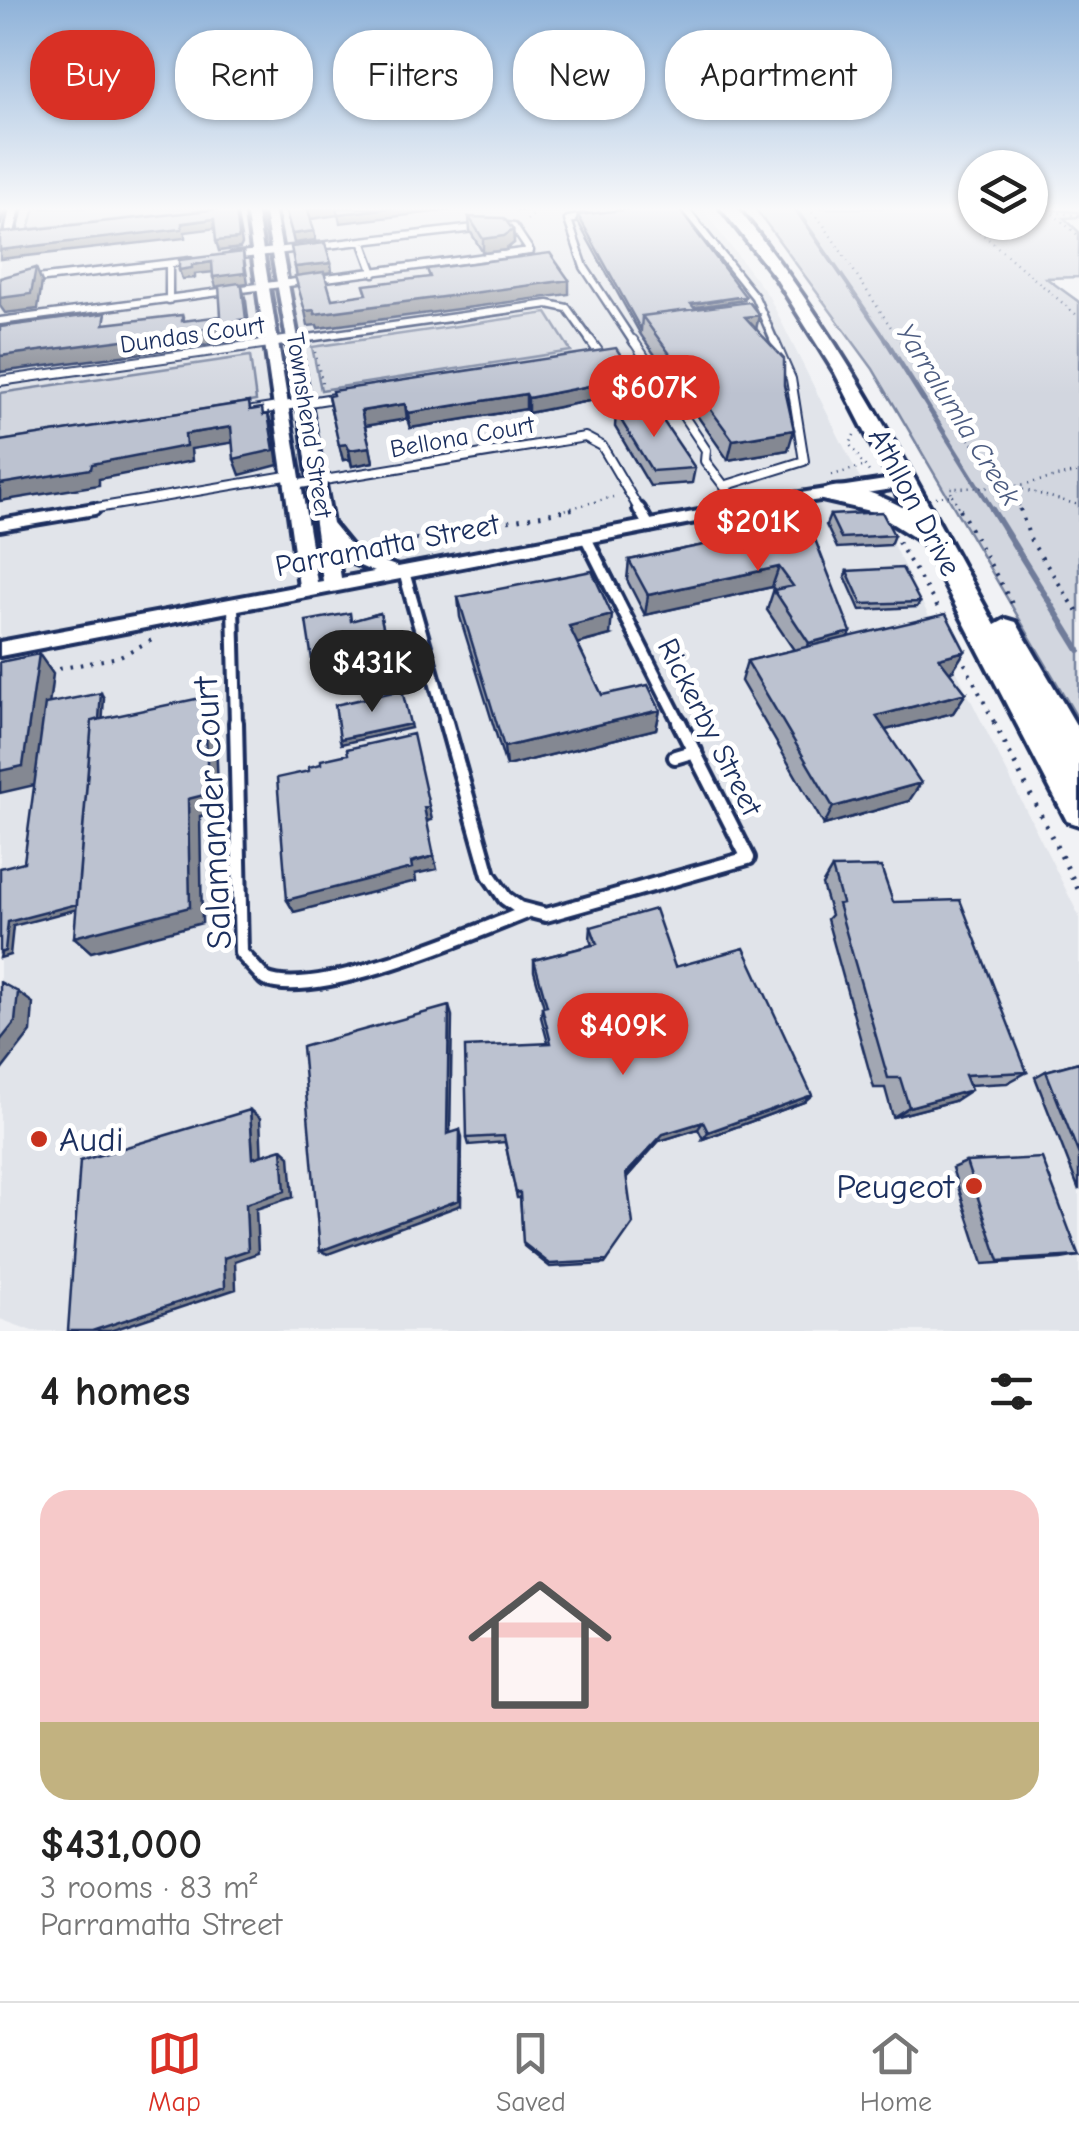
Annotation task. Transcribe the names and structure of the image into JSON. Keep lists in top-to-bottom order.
{
  "streets": {
    "main road": ["Athllon Drive"],
    "street": ["Townshend Street", "Parramatta Street"],
    "lane": [
      "Dundas Court",
      "Bellona Court",
      "Rickerby Street",
      "Salamander Court"
    ]
  },
  "crossings": [
    ["Dundas Court", "Townshend Street"],
    ["Townshend Street", "Bellona Court"],
    ["Townshend Street", "Parramatta Street"],
    ["Bellona Court", "Parramatta Street"],
    ["Athllon Drive", "Parramatta Street"],
    ["Parramatta Street", "Rickerby Street"],
    ["Parramatta Street", "Salamander Court"],
    ["Rickerby Street", "Salamander Court"]
  ],
  "water": ["Yarralumla Creek"],
  "places": ["Audi", "Peugeot"],
  "page": {
    "chip": [
      "Buy",
      "Rent",
      "Filters",
      "New",
      "Apartment"
    ],
    "price": [
      "$607K",
      "$201K",
      "$431K",
      "$409K"
    ],
    "heading": "4 homes",
    "list": [
      {
        "name": "$431,000",
        "note": "3 rooms · 83 m² · Parramatta Street"
      }
    ],
    "tabs": ["Map", "Saved", "Home"]
  }
}
